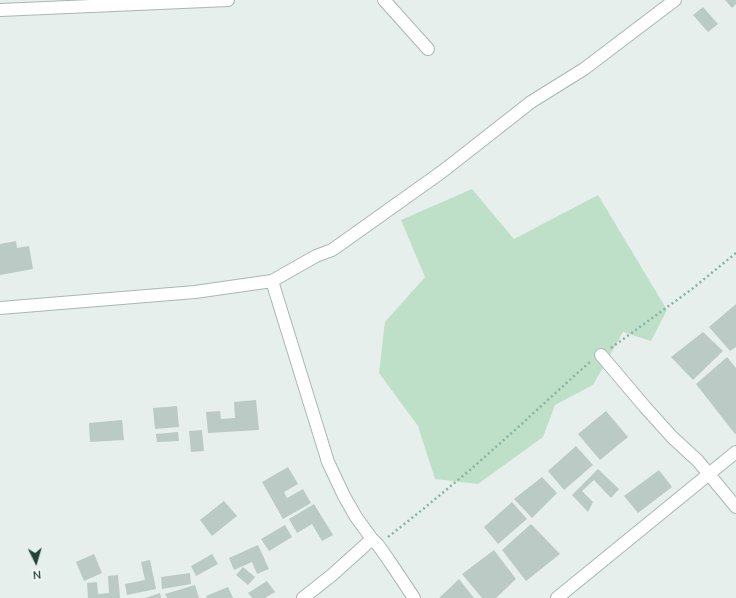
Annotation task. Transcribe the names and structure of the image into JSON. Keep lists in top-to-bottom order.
{
  "north": "bottom"
}
